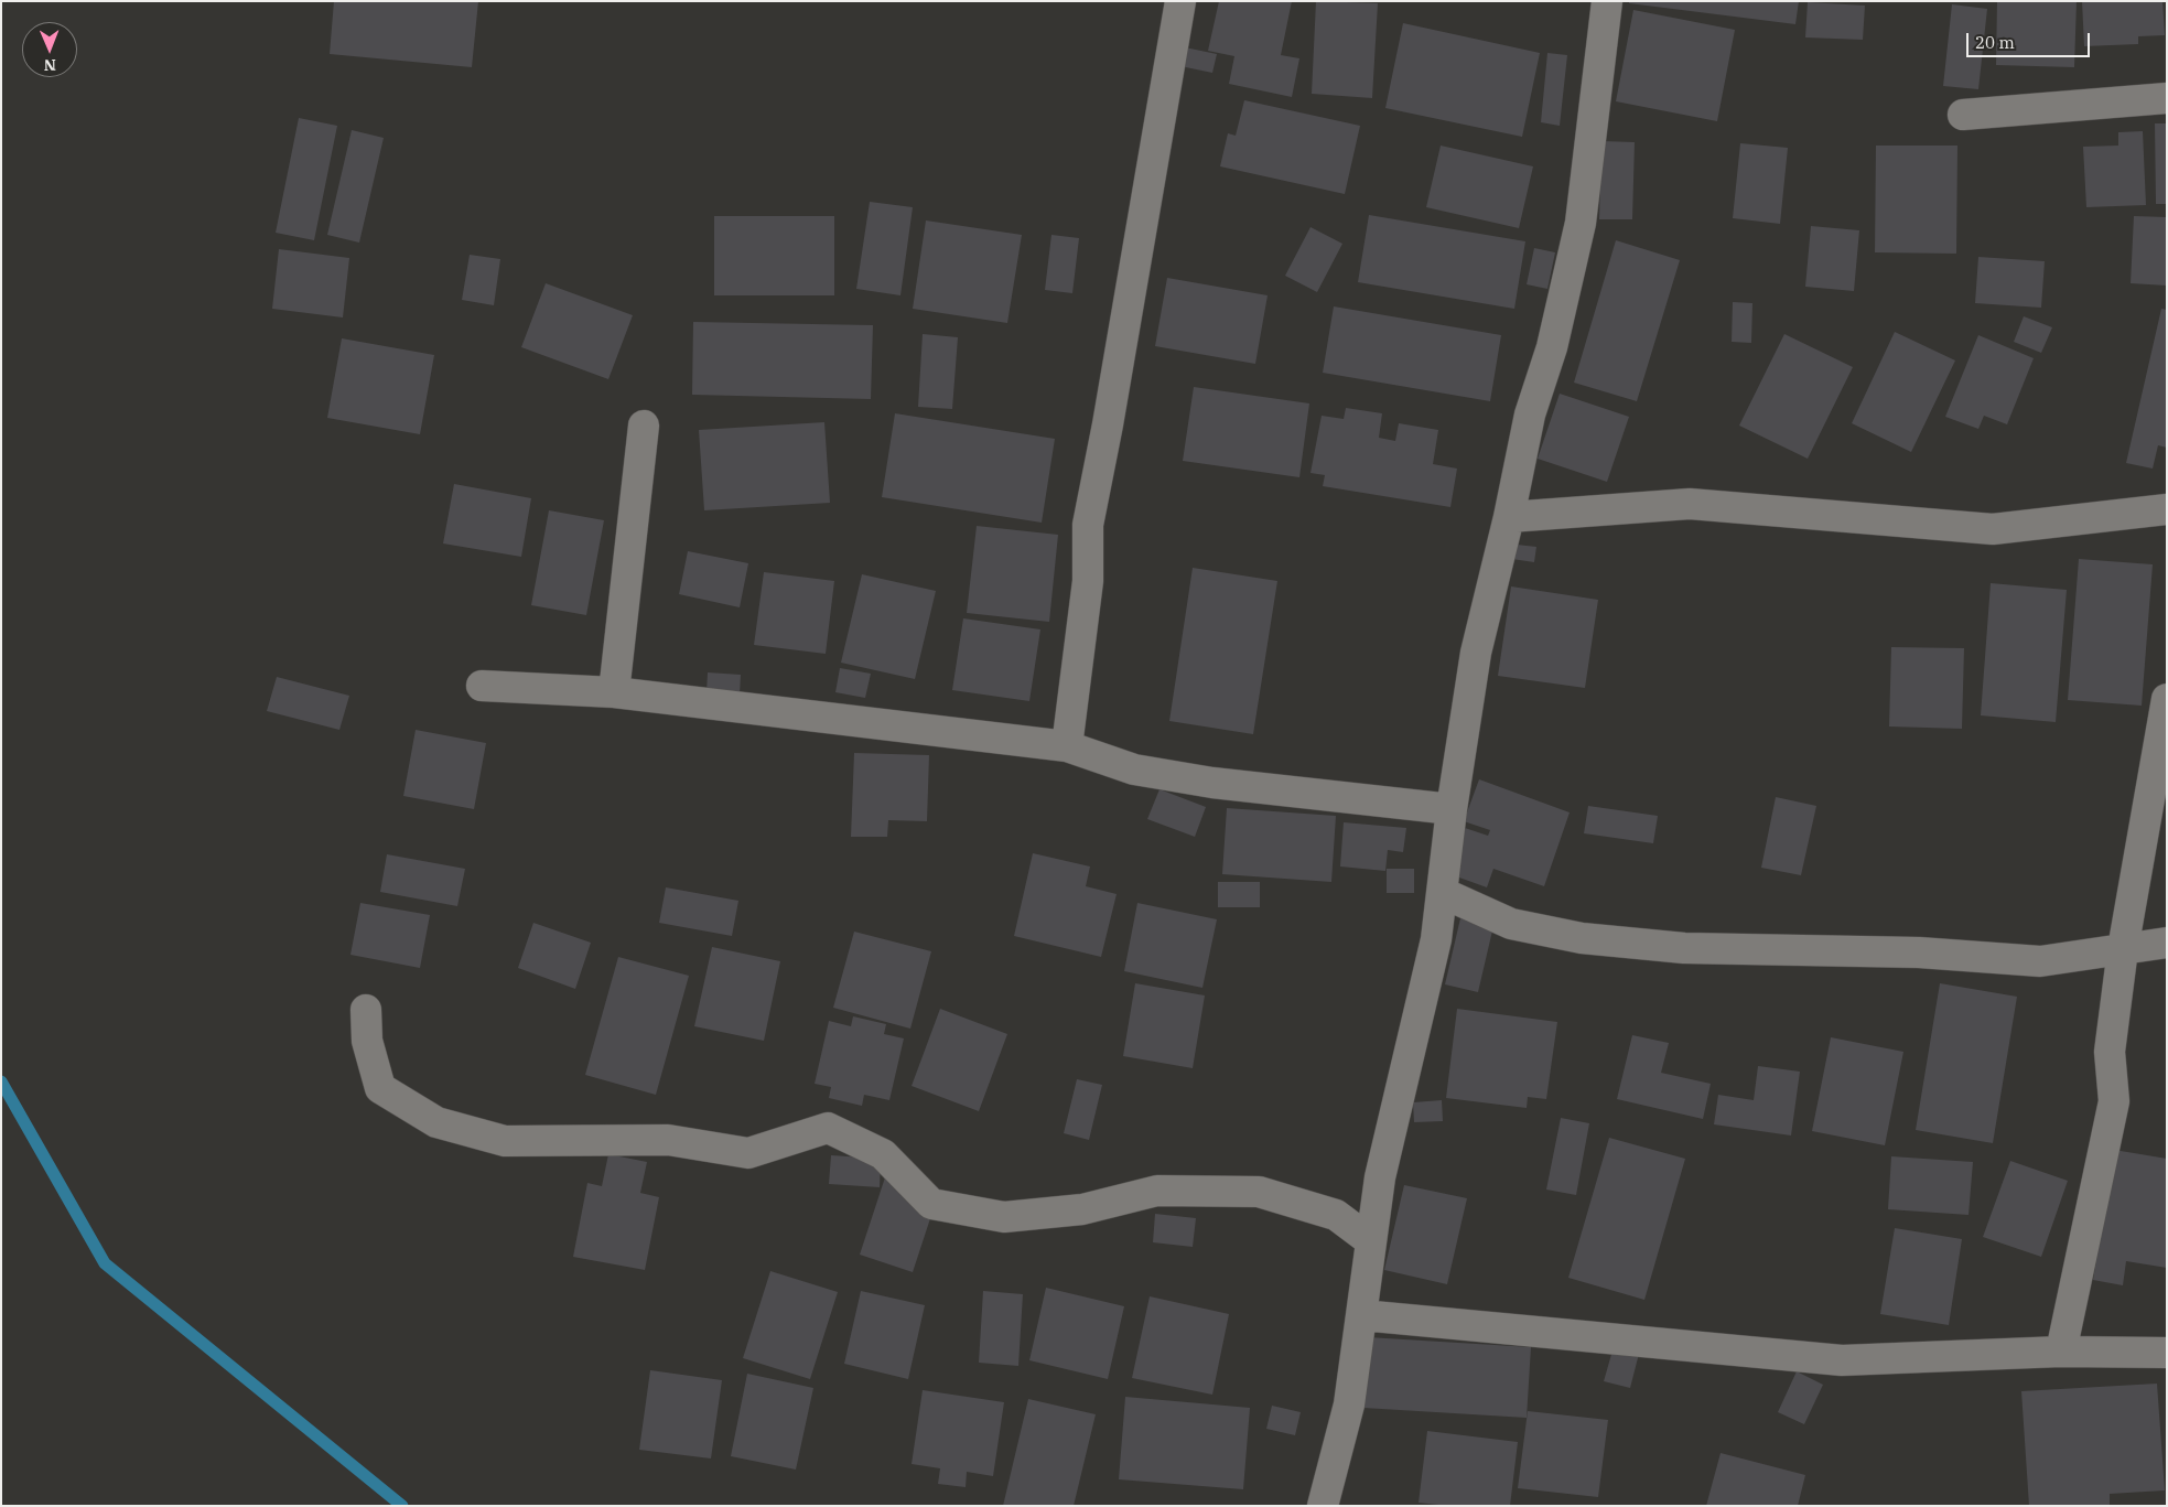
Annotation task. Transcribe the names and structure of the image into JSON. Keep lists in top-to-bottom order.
{
  "scale_bar": "20 m",
  "north": "bottom"
}
